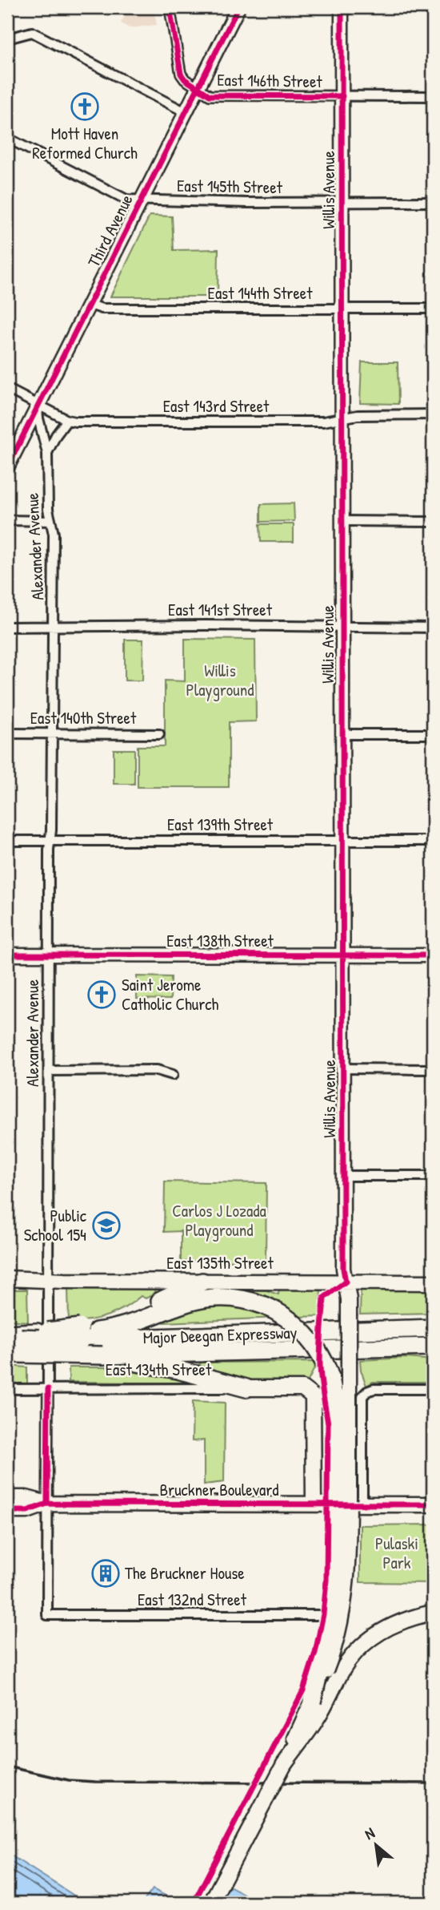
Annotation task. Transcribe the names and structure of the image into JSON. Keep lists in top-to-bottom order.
{
  "streets": {
    "highway": ["Major Deegan Expressway"],
    "main road": [
      "Willis Avenue",
      "Third Avenue",
      "East 138th Street",
      "East 135th Street",
      "East 134th Street",
      "Bruckner Boulevard"
    ],
    "street": [
      "East 146th Street",
      "East 145th Street",
      "East 144th Street",
      "East 143rd Street",
      "Alexander Avenue",
      "East 141st Street",
      "East 140th Street",
      "East 139th Street",
      "East 132nd Street"
    ]
  },
  "crossings": [
    ["East 146th Street", "Willis Avenue"],
    ["East 146th Street", "Third Avenue"],
    ["East 145th Street", "Willis Avenue"],
    ["East 145th Street", "Third Avenue"],
    ["Willis Avenue", "East 144th Street"],
    ["Willis Avenue", "East 143rd Street"],
    ["Willis Avenue", "East 141st Street"],
    ["Willis Avenue", "East 139th Street"],
    ["Willis Avenue", "East 138th Street"],
    ["Willis Avenue", "East 135th Street"],
    ["Third Avenue", "East 144th Street"],
    ["Third Avenue", "East 143rd Street"],
    ["Third Avenue", "Alexander Avenue"],
    ["East 143rd Street", "Alexander Avenue"],
    ["Alexander Avenue", "East 141st Street"],
    ["Alexander Avenue", "East 140th Street"],
    ["Alexander Avenue", "East 139th Street"],
    ["Alexander Avenue", "East 138th Street"],
    ["Alexander Avenue", "East 135th Street"],
    ["Alexander Avenue", "East 134th Street"],
    ["Alexander Avenue", "Bruckner Boulevard"],
    ["Alexander Avenue", "East 132nd Street"],
    ["East 134th Street", "Bruckner Boulevard"],
    ["Bruckner Boulevard", "East 132nd Street"]
  ],
  "parks": ["Willis Playground", "Carlos J Lozada Playground", "Pulaski Park"],
  "places": {
    "church": ["Mott Haven Reformed Church", "Saint Jerome Catholic Church"],
    "school or university": ["Public School 154"],
    "building": ["The Bruckner House"]
  },
  "north": "top left"
}
